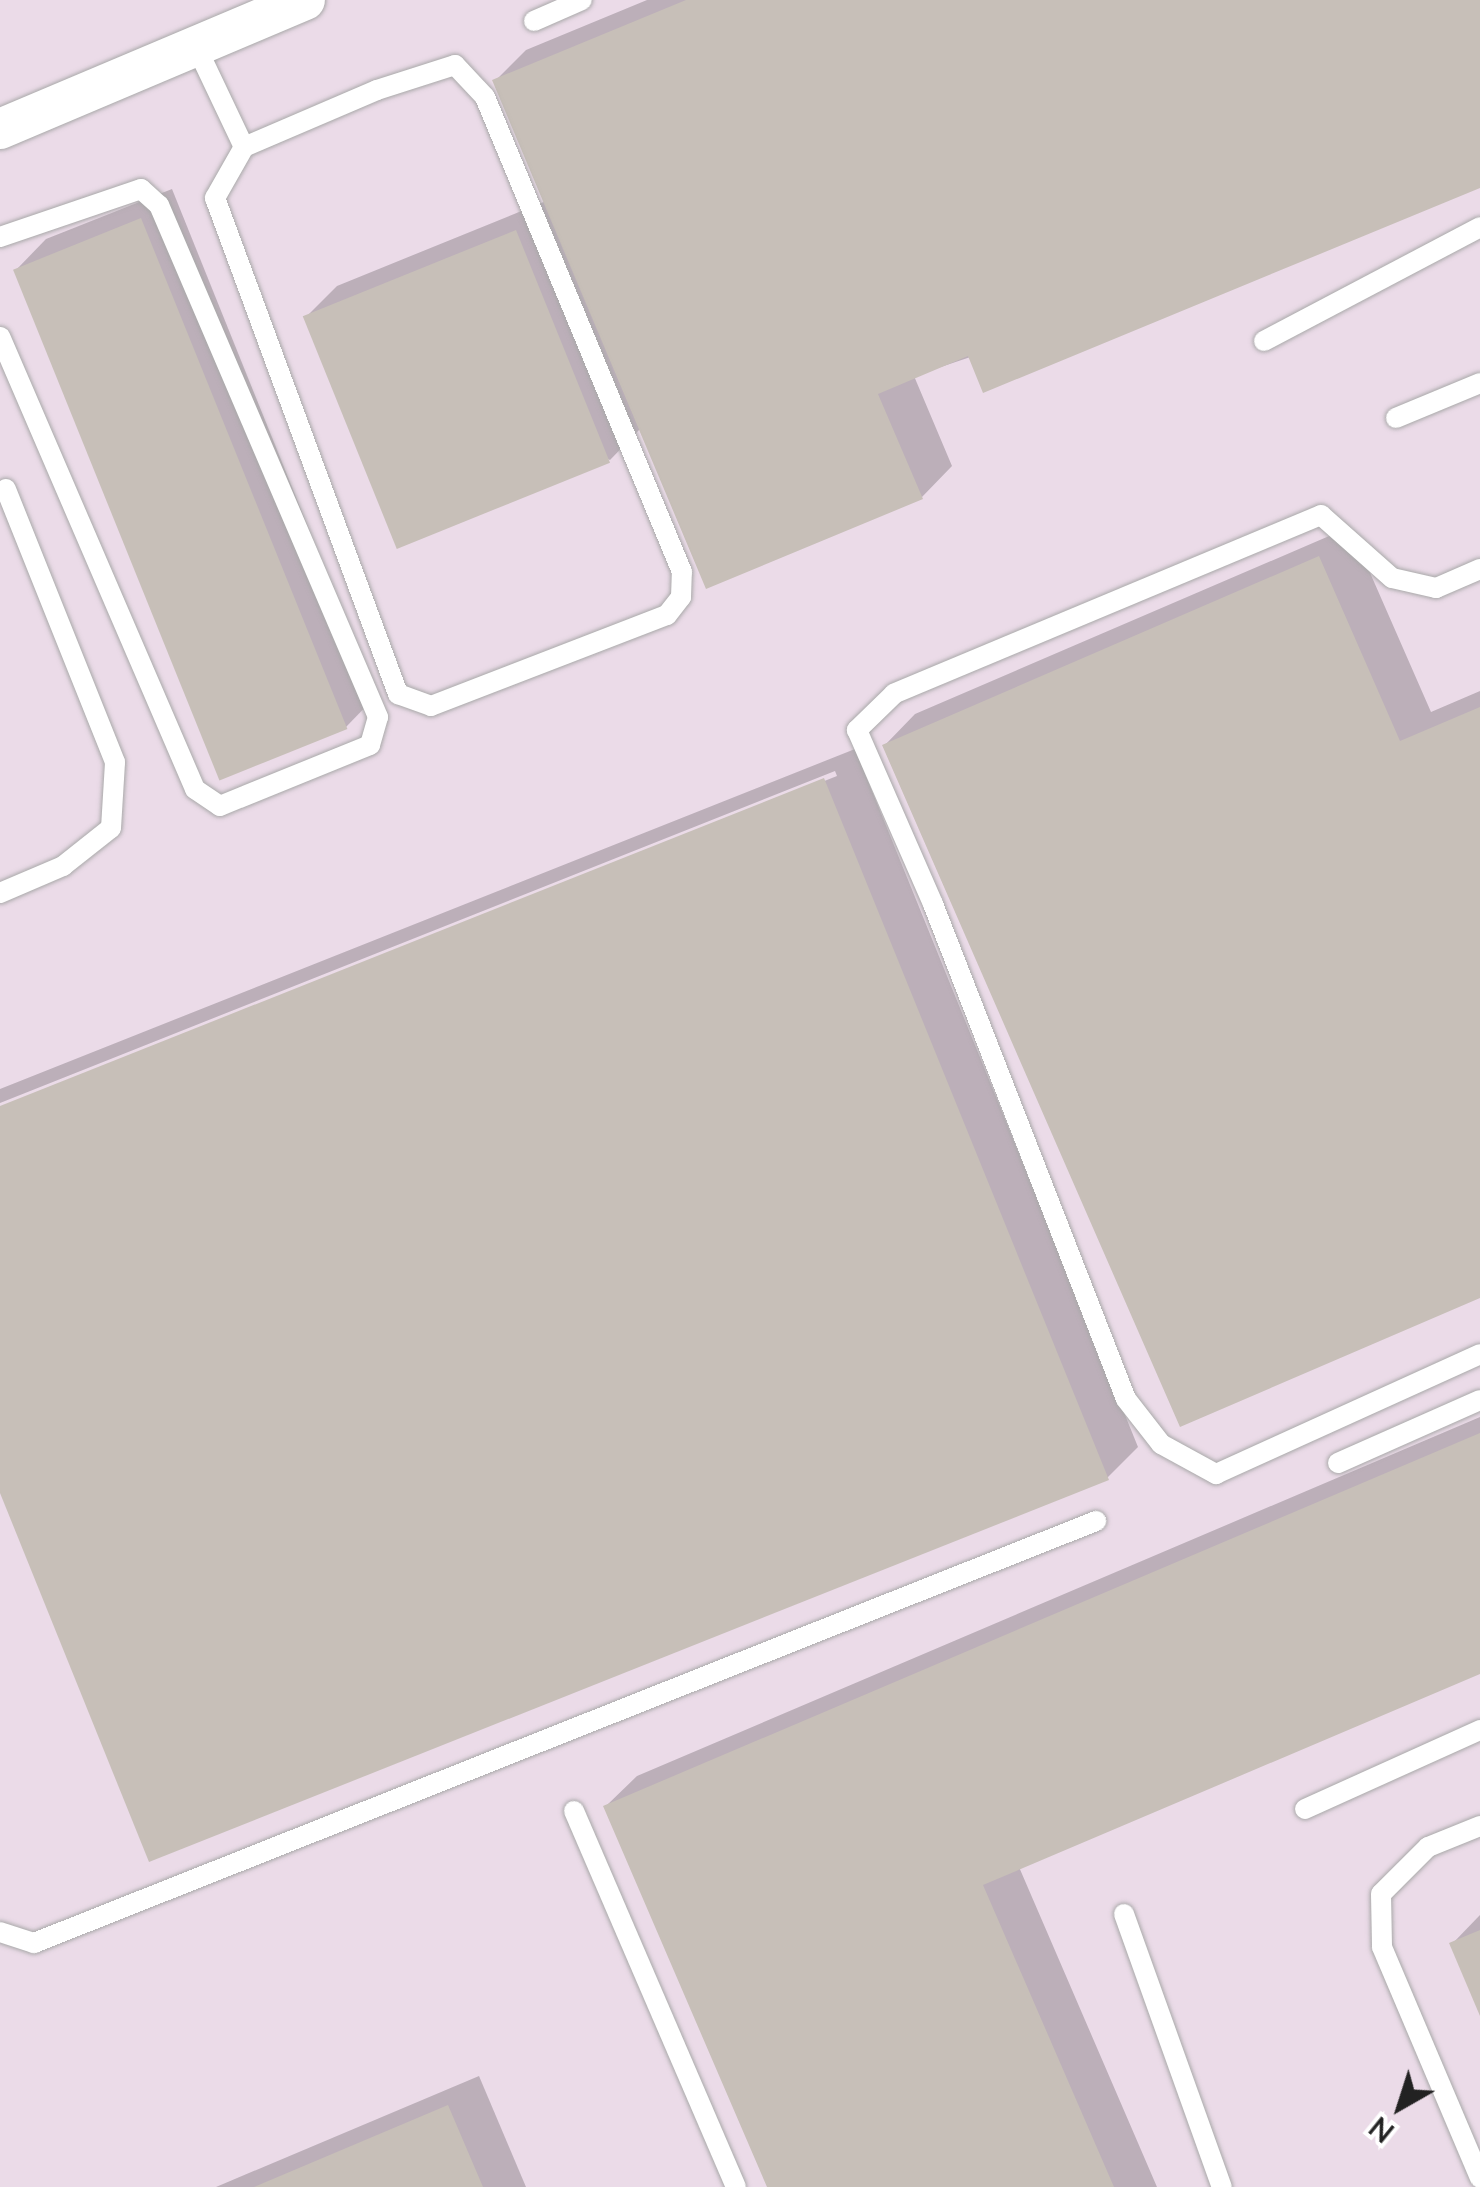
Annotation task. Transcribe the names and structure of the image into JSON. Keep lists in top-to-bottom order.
{
  "north": "bottom left"
}
